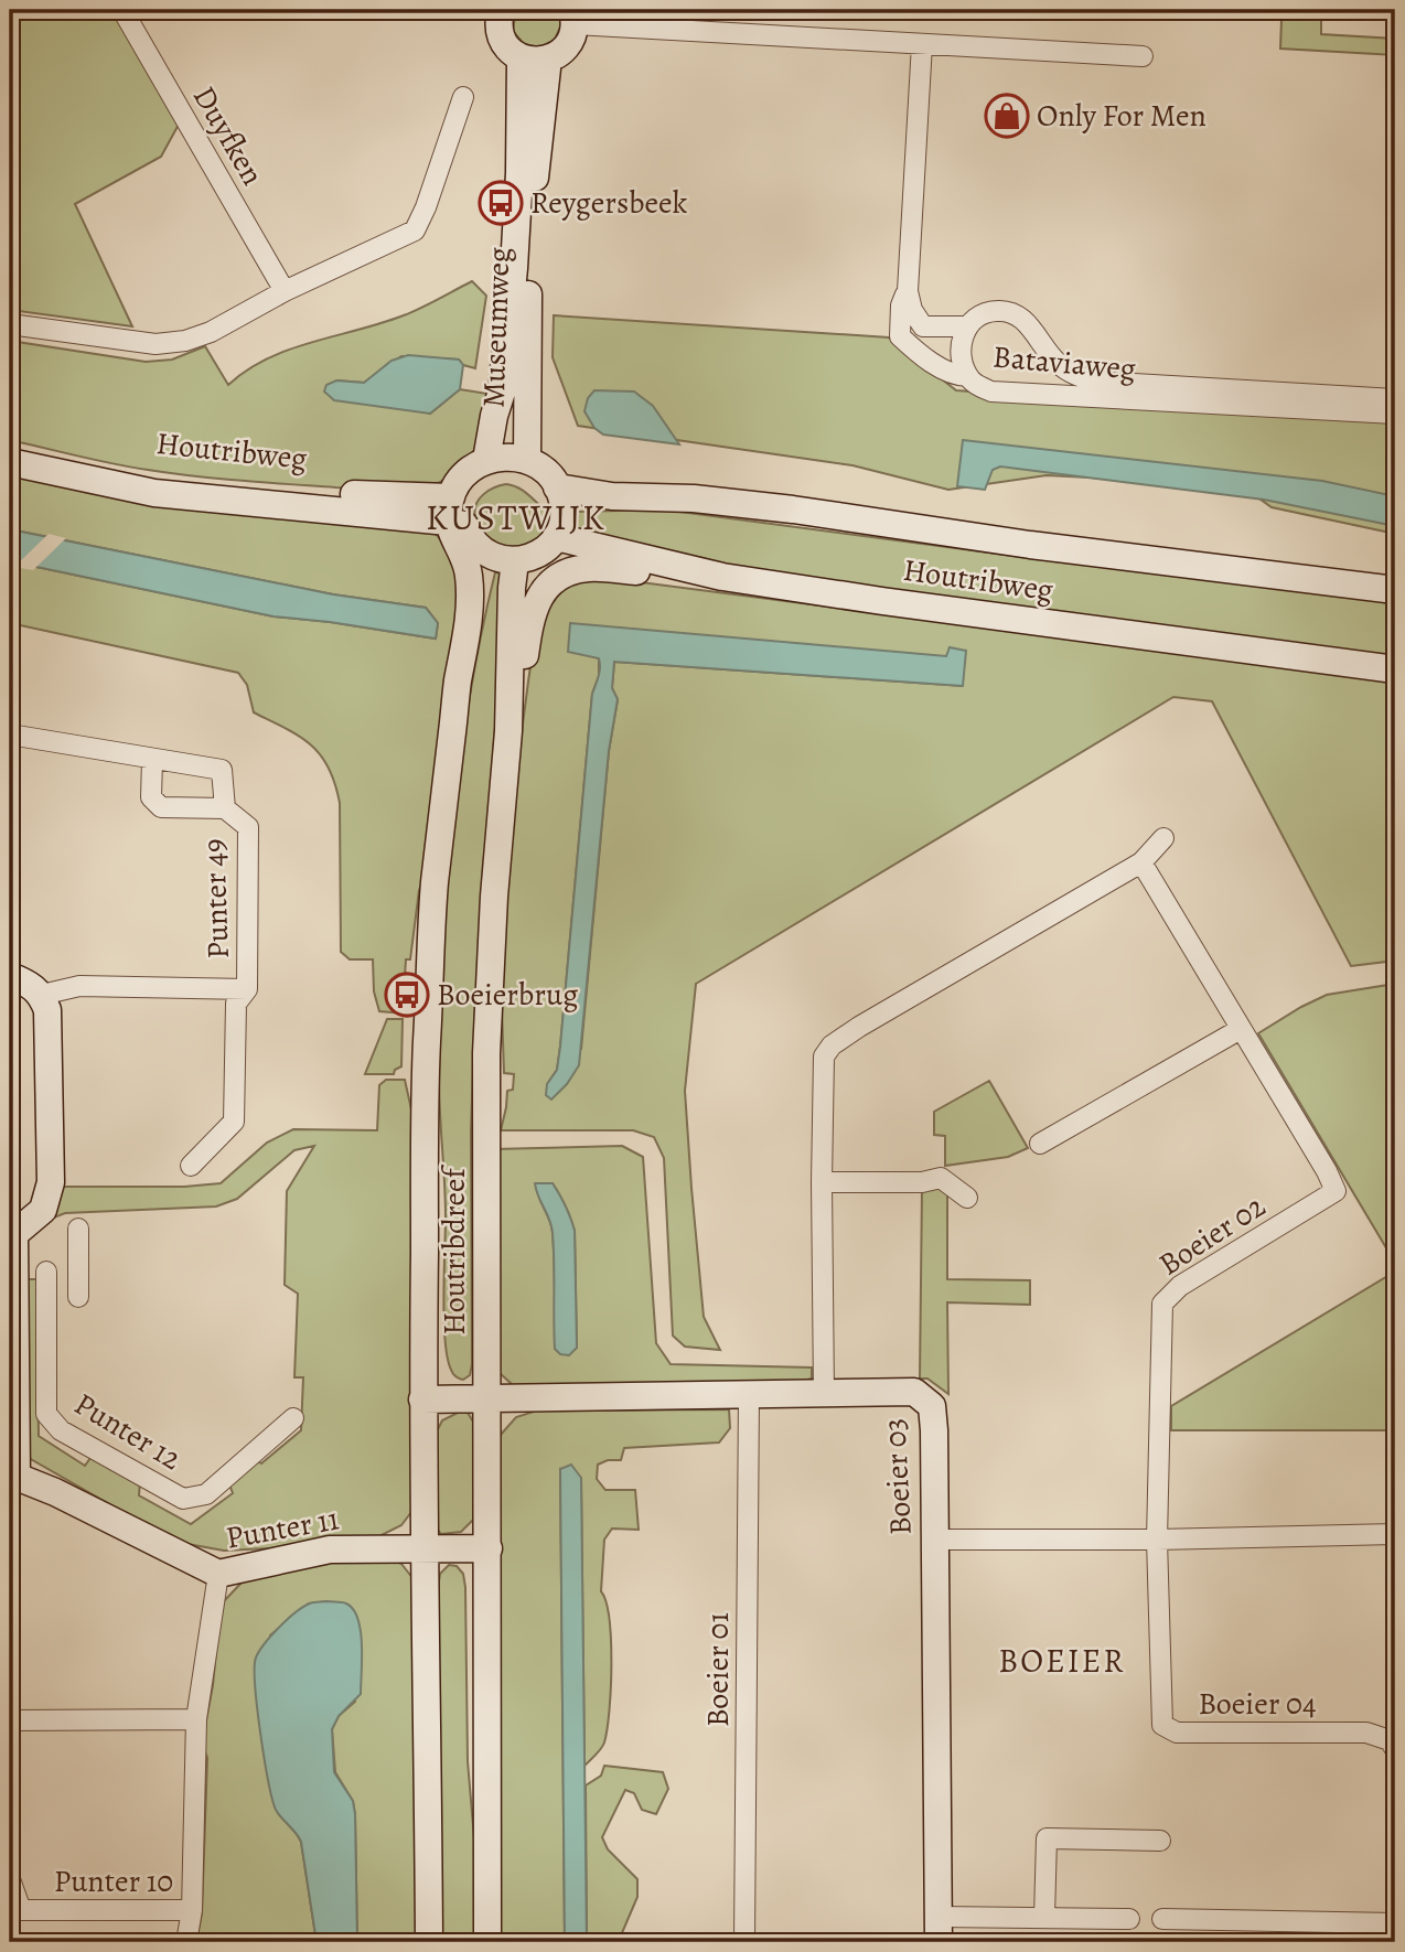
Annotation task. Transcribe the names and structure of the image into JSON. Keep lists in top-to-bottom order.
{
  "streets": {
    "main road": [
      "Museumweg",
      "Houtribweg",
      "Houtribdreef",
      "Boeier 03",
      "Punter 11"
    ],
    "street": [
      "Duyfken",
      "Bataviaweg",
      "Punter 49",
      "Boeier 02",
      "Punter 12",
      "Boeier 01",
      "Boeier 04",
      "Punter 10"
    ]
  },
  "crossings": [
    ["Museumweg", "Houtribweg"],
    ["Museumweg", "Houtribdreef"],
    ["Houtribweg", "Houtribdreef"],
    ["Boeier 02", "Boeier 04"],
    ["Houtribdreef", "Boeier 03"],
    ["Houtribdreef", "Punter 11"],
    ["Boeier 03", "Boeier 01"],
    ["Punter 11", "Punter 10"]
  ],
  "districts": ["KUSTWIJK", "BOEIER"],
  "places": {
    "shop": ["Only For Men"],
    "bus stop": ["Reygersbeek", "Boeierbrug"]
  }
}
